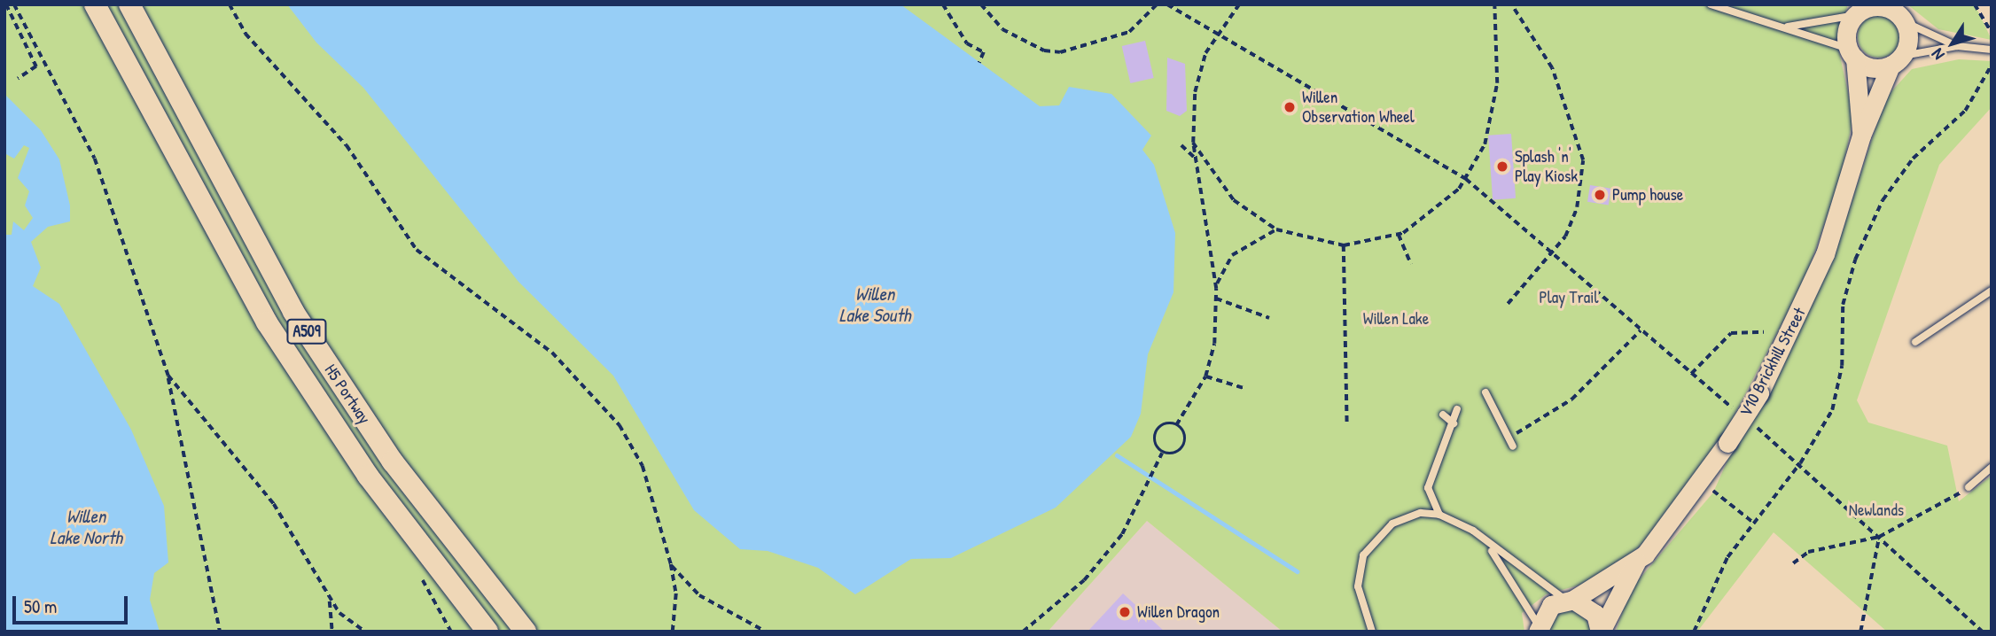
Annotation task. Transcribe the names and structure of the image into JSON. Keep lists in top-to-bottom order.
{
  "streets": {
    "main road": ["A509", "H5 Portway"],
    "street": ["V10 Brickhill Street"]
  },
  "water": ["Willen Lake South", "Willen Lake North"],
  "parks": ["Play Trail", "Willen Lake", "Newlands"],
  "places": [
    "Willen Observation Wheel",
    "Splash 'n' Play Kiosk",
    "Pump house",
    "Willen Dragon"
  ],
  "scale_bar": "50 m",
  "north": "bottom left"
}
